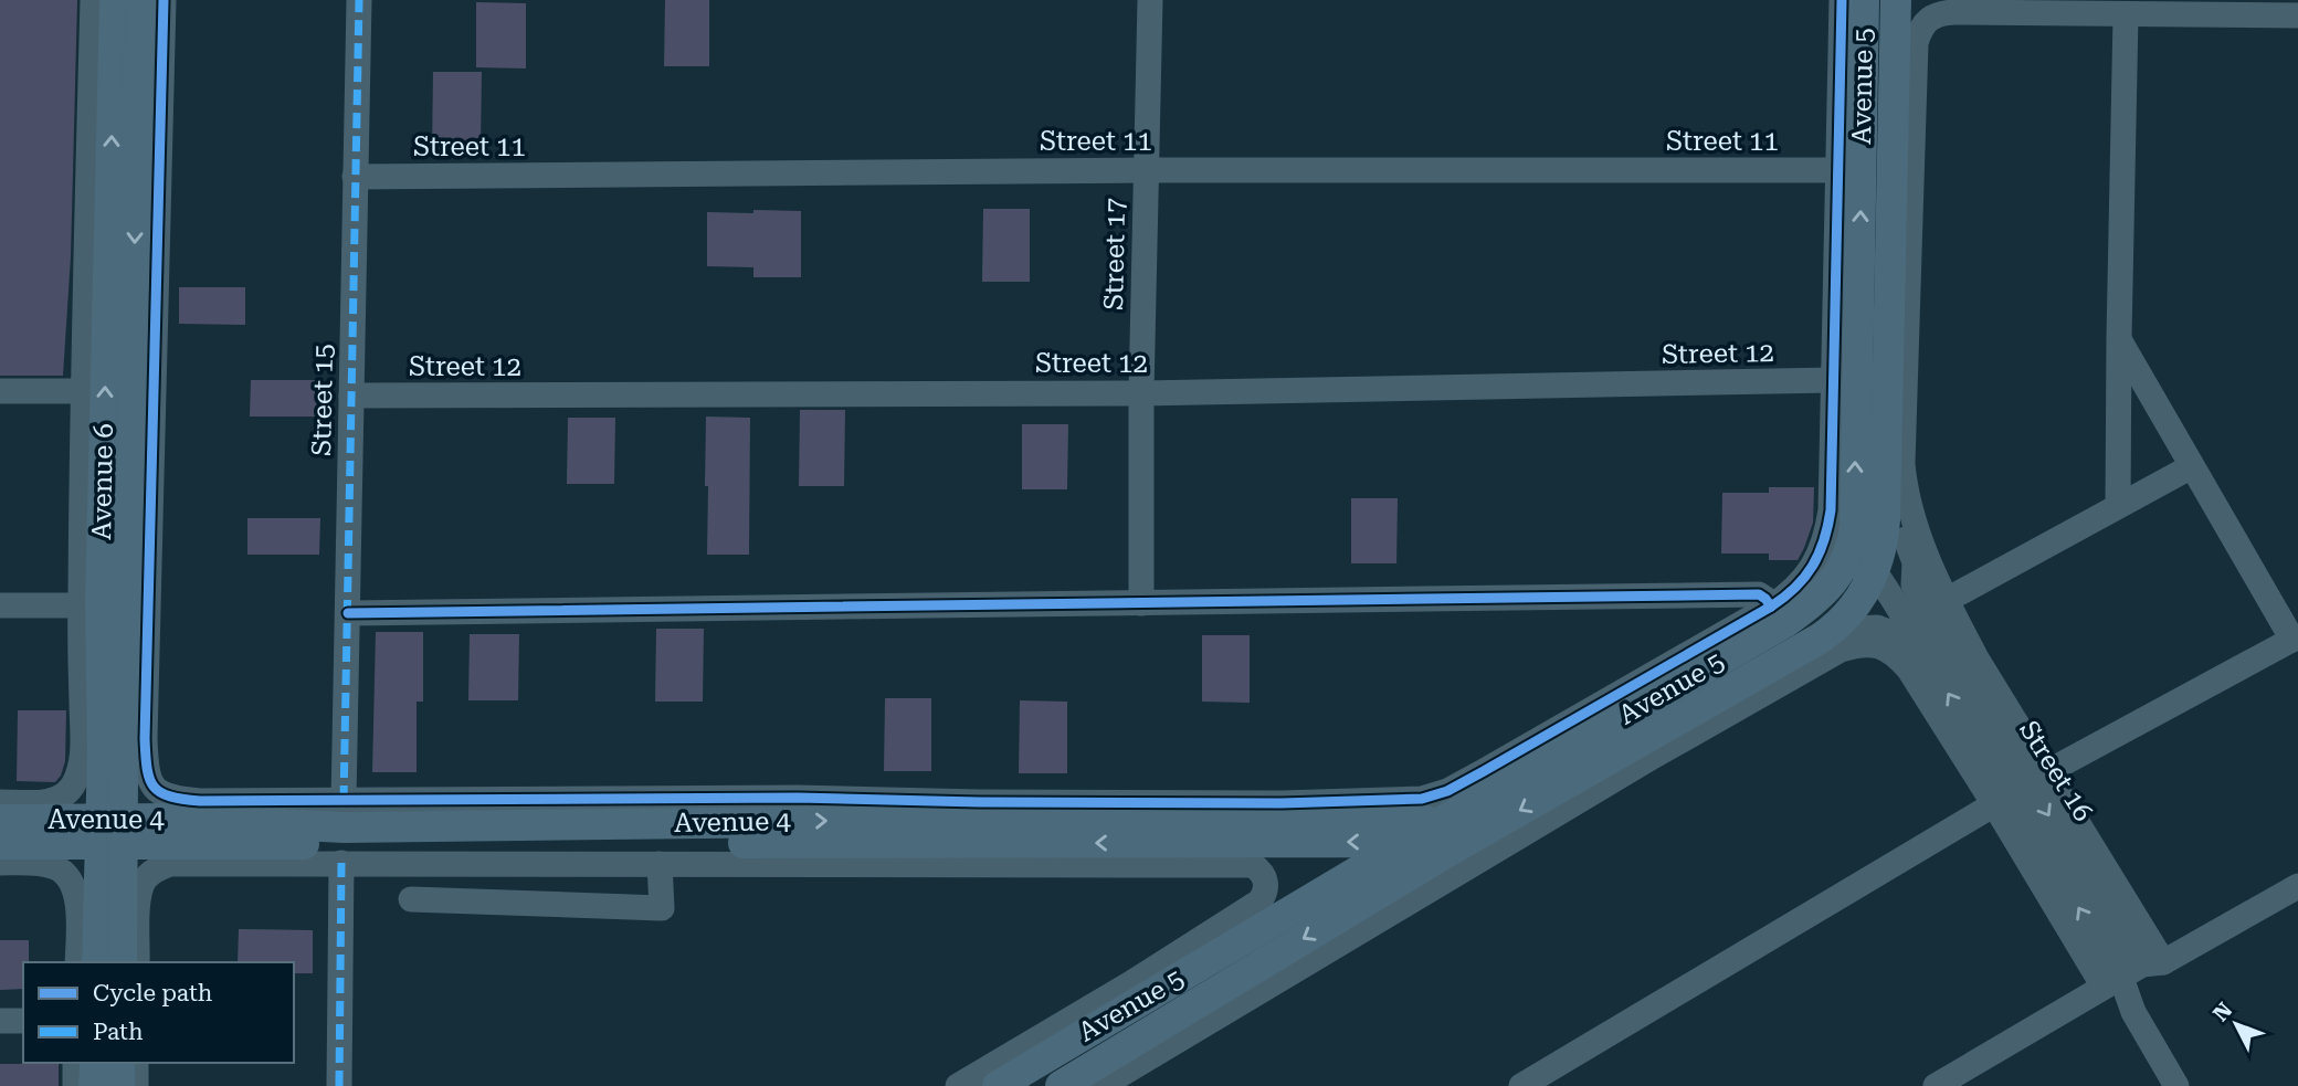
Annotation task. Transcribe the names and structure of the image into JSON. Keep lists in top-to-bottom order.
{
  "streets": {
    "main road": ["Avenue 5", "Avenue 6", "Avenue 4"],
    "street": [
      "Street 11",
      "Street 17",
      "Street 12",
      "Street 15",
      "Street 16"
    ]
  },
  "crossings": [
    ["Avenue 5", "Street 16"],
    ["Avenue 5", "Avenue 4"],
    ["Street 11", "Street 17"],
    ["Street 11", "Street 15"],
    ["Street 17", "Street 12"],
    ["Street 12", "Street 15"],
    ["Avenue 6", "Avenue 4"]
  ],
  "legend": ["Cycle path", "Path"],
  "north": "top left"
}
